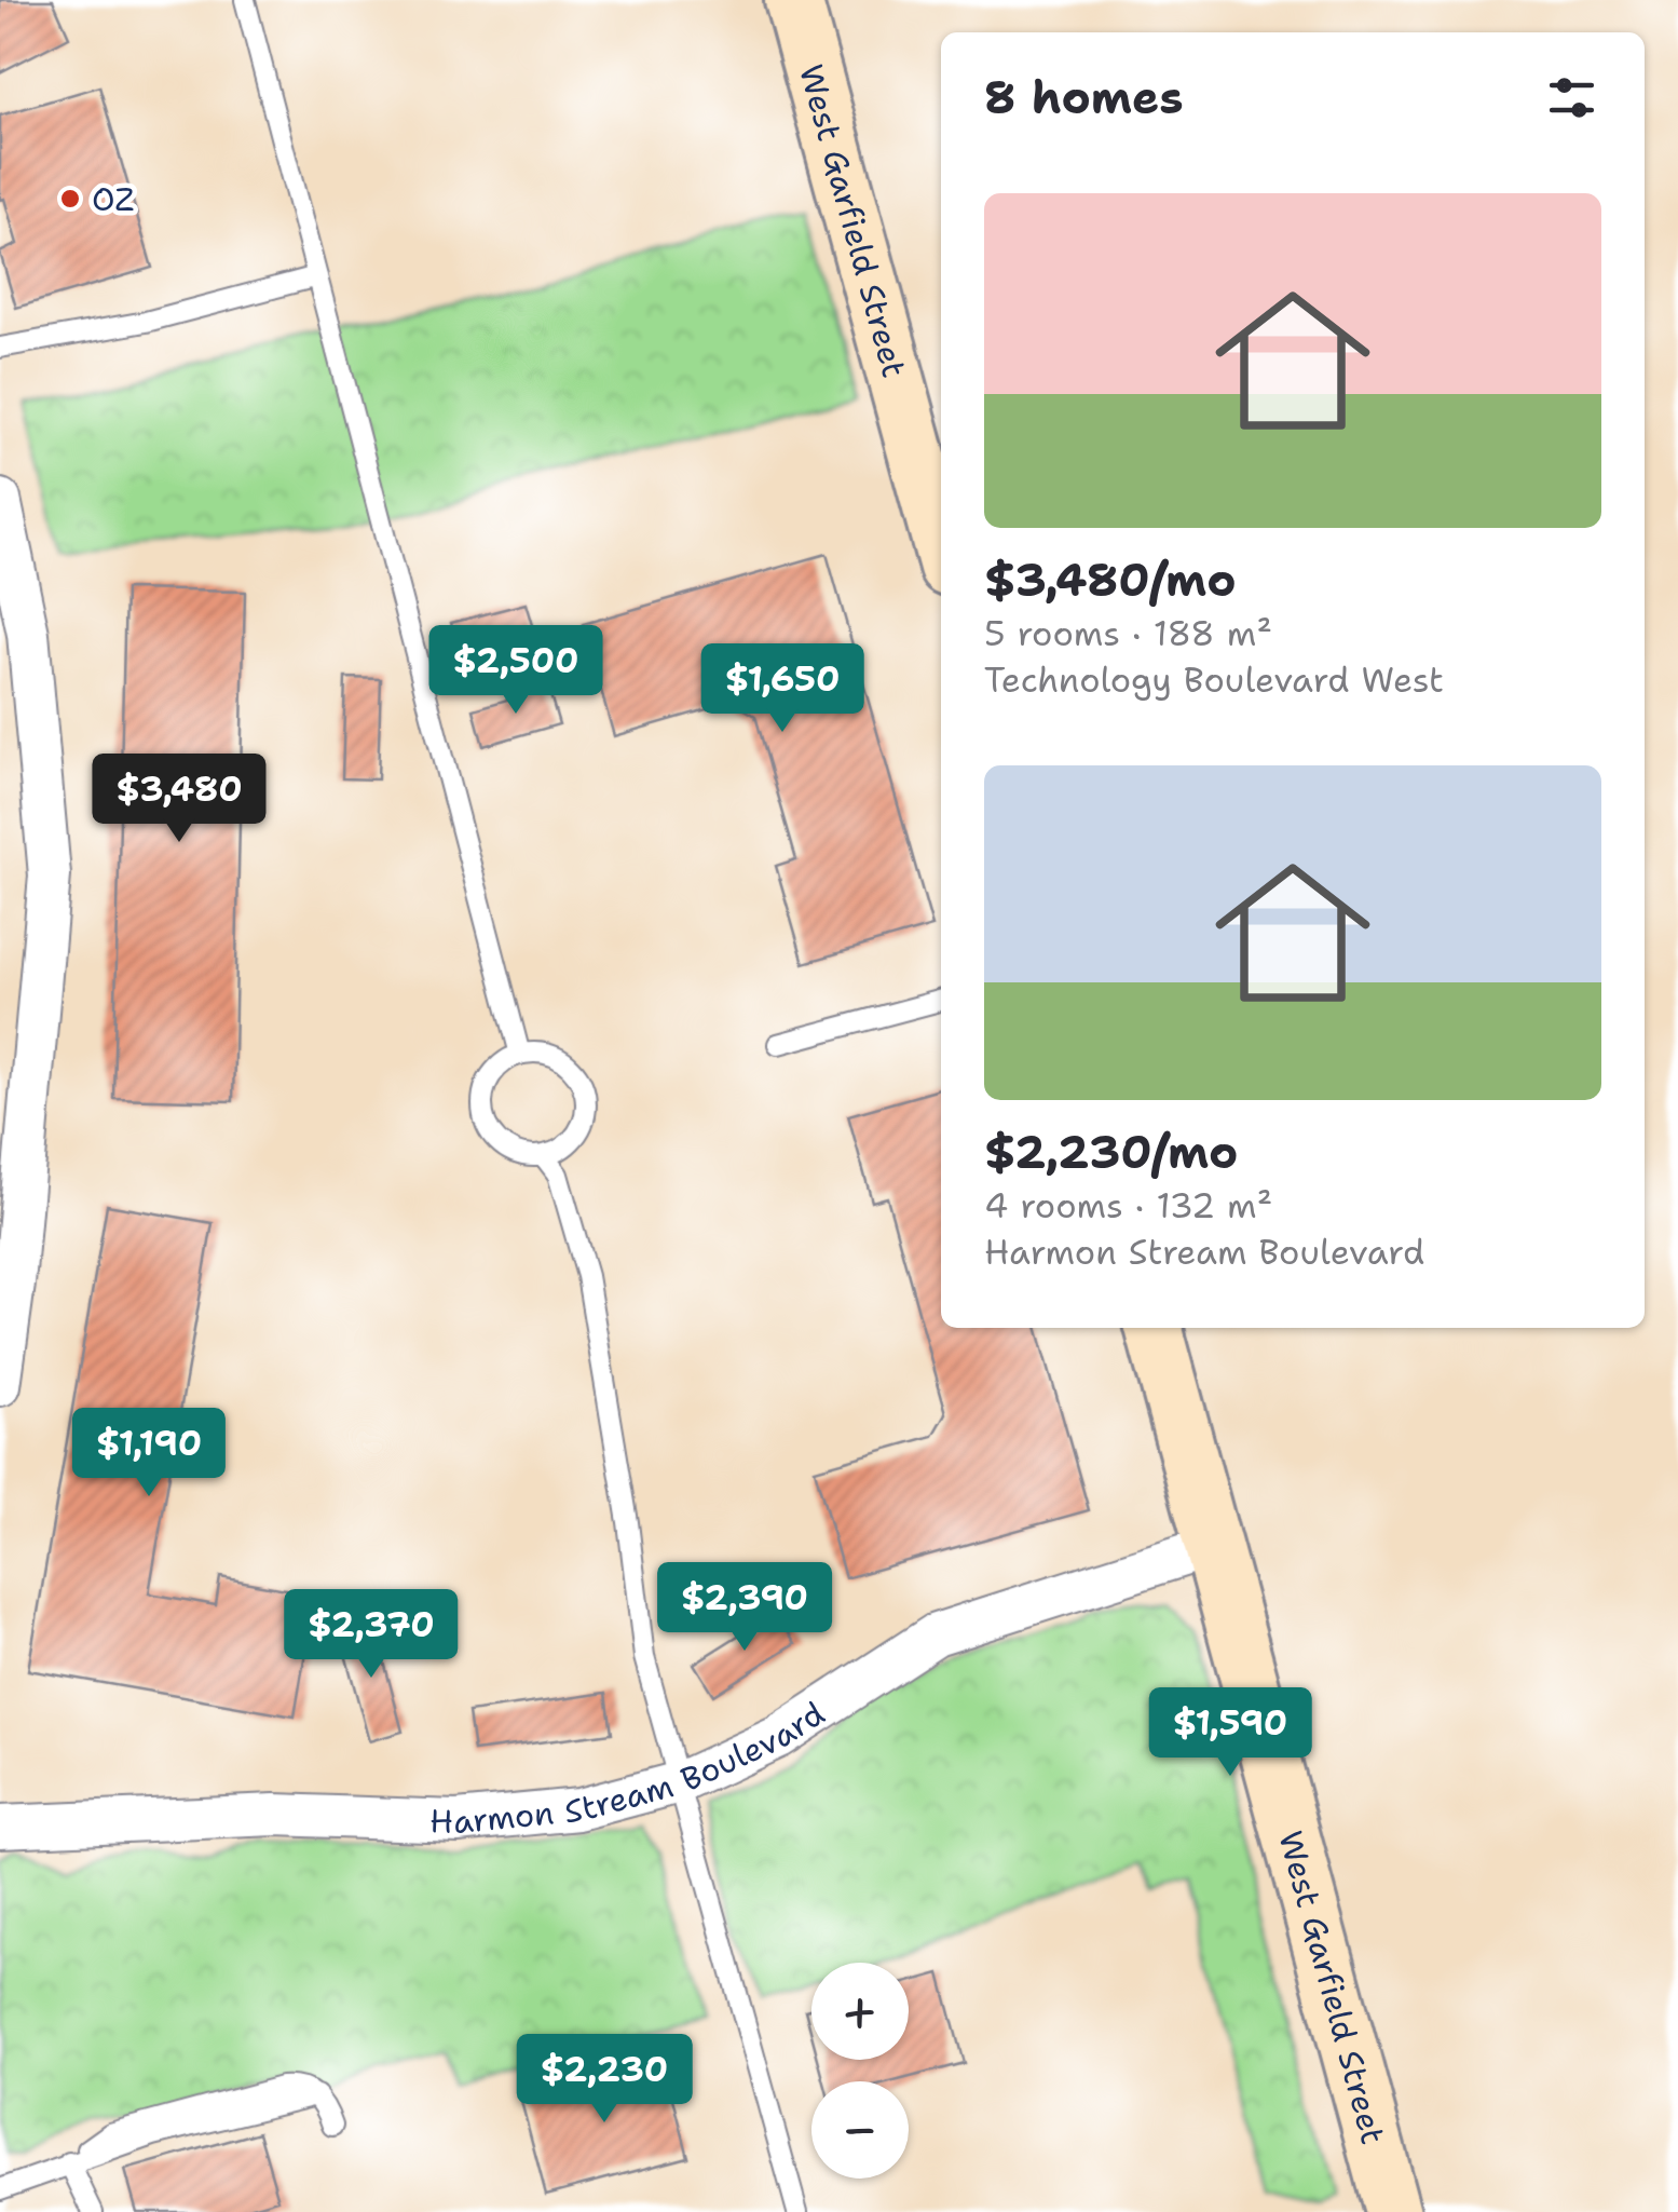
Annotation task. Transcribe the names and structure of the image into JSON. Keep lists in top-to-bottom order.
{
  "streets": {
    "street": ["West Garfield Street", "Harmon Stream Boulevard"]
  },
  "crossings": [
    ["West Garfield Street", "Harmon Stream Boulevard"]
  ],
  "places": ["OZ"],
  "page": {
    "heading": "8 homes",
    "list": [
      {
        "name": "$3,480/mo",
        "note": "5 rooms · 188 m² · Technology Boulevard West"
      },
      {
        "name": "$2,230/mo",
        "note": "4 rooms · 132 m² · Harmon Stream Boulevard"
      }
    ],
    "price": [
      "$2,500",
      "$1,650",
      "$3,480",
      "$1,190",
      "$2,390",
      "$2,370",
      "$1,590",
      "$2,230"
    ],
    "map_buttons": ["+", "−"]
  }
}
